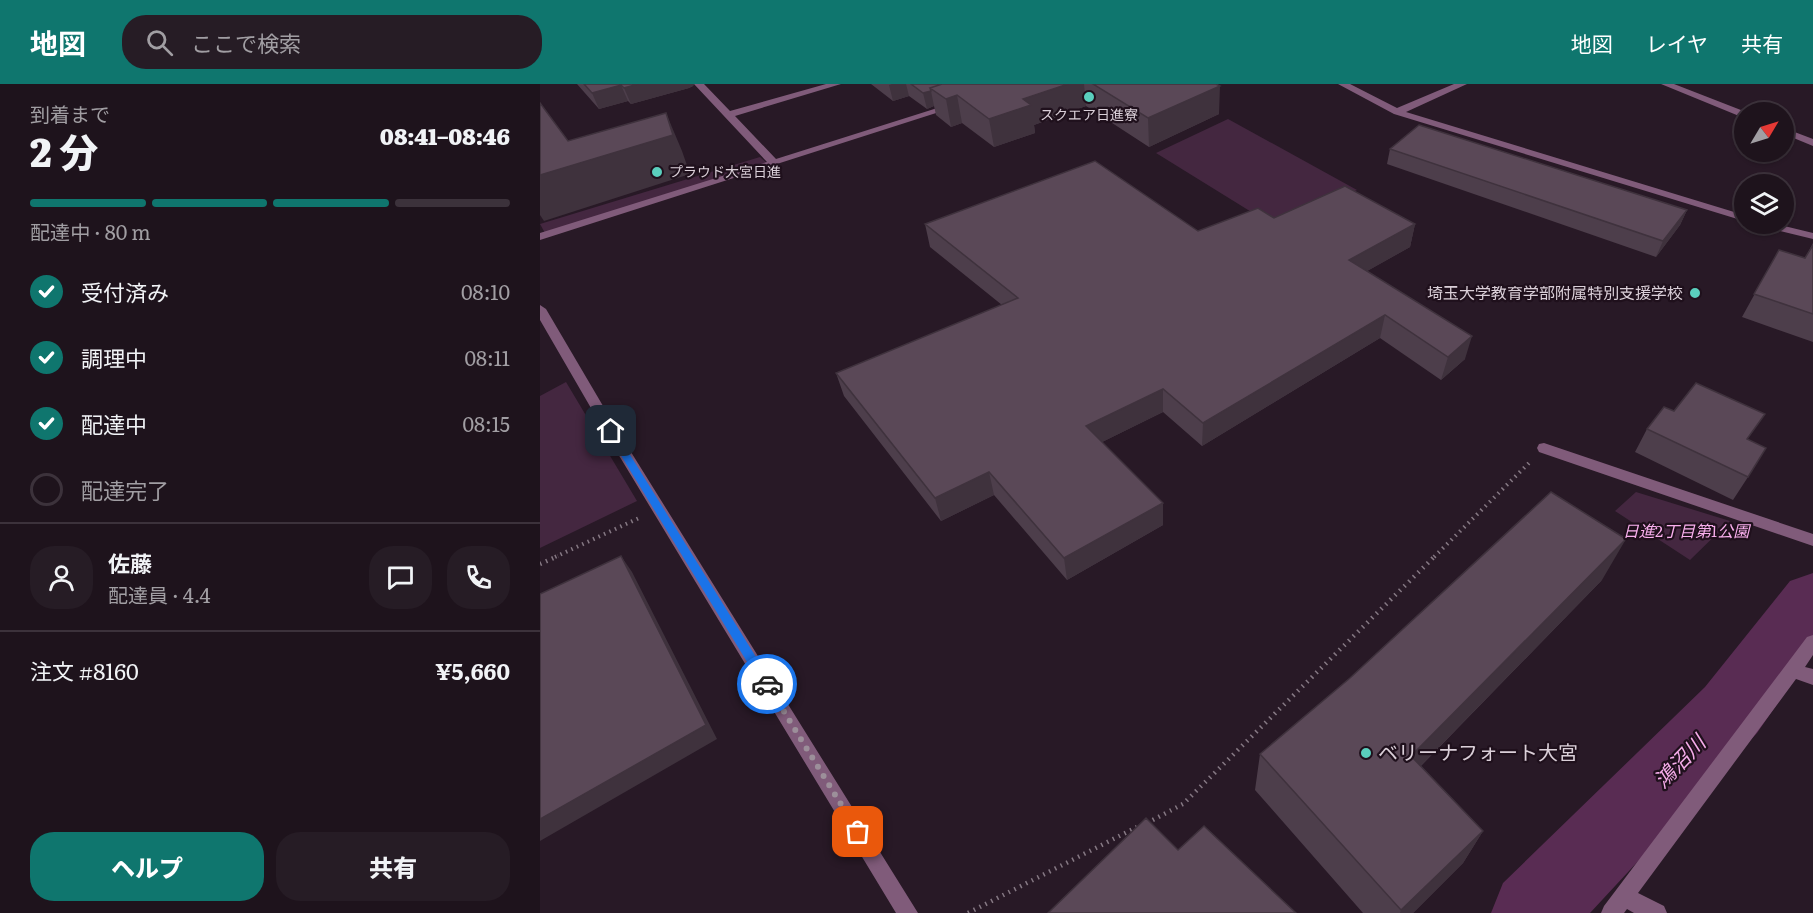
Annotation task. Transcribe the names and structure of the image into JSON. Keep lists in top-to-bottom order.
{
  "water": ["鴻沼川"],
  "parks": ["日進2丁目第1公園"],
  "places": [
    "スクエア日進寮",
    "プラウド大宮日進",
    "埼玉大学教育学部附属特別支援学校",
    "ベリーナフォート大宮"
  ],
  "north": "top right",
  "page": {
    "header": "地図",
    "search": "ここで検索",
    "nav": ["地図", "レイヤ", "共有"],
    "heading": ["2 分", "到着まで", "08:41–08:46"],
    "panel": [
      "佐藤",
      "配達員 · 4.4",
      "注文 #8160",
      "¥5,660"
    ],
    "bar": "配達中 · 80 m",
    "list": [
      ["受付済み", "08:10"],
      ["調理中", "08:11"],
      ["配達中", "08:15"],
      "配達完了"
    ],
    "buttons": ["ヘルプ", "共有"]
  }
}
